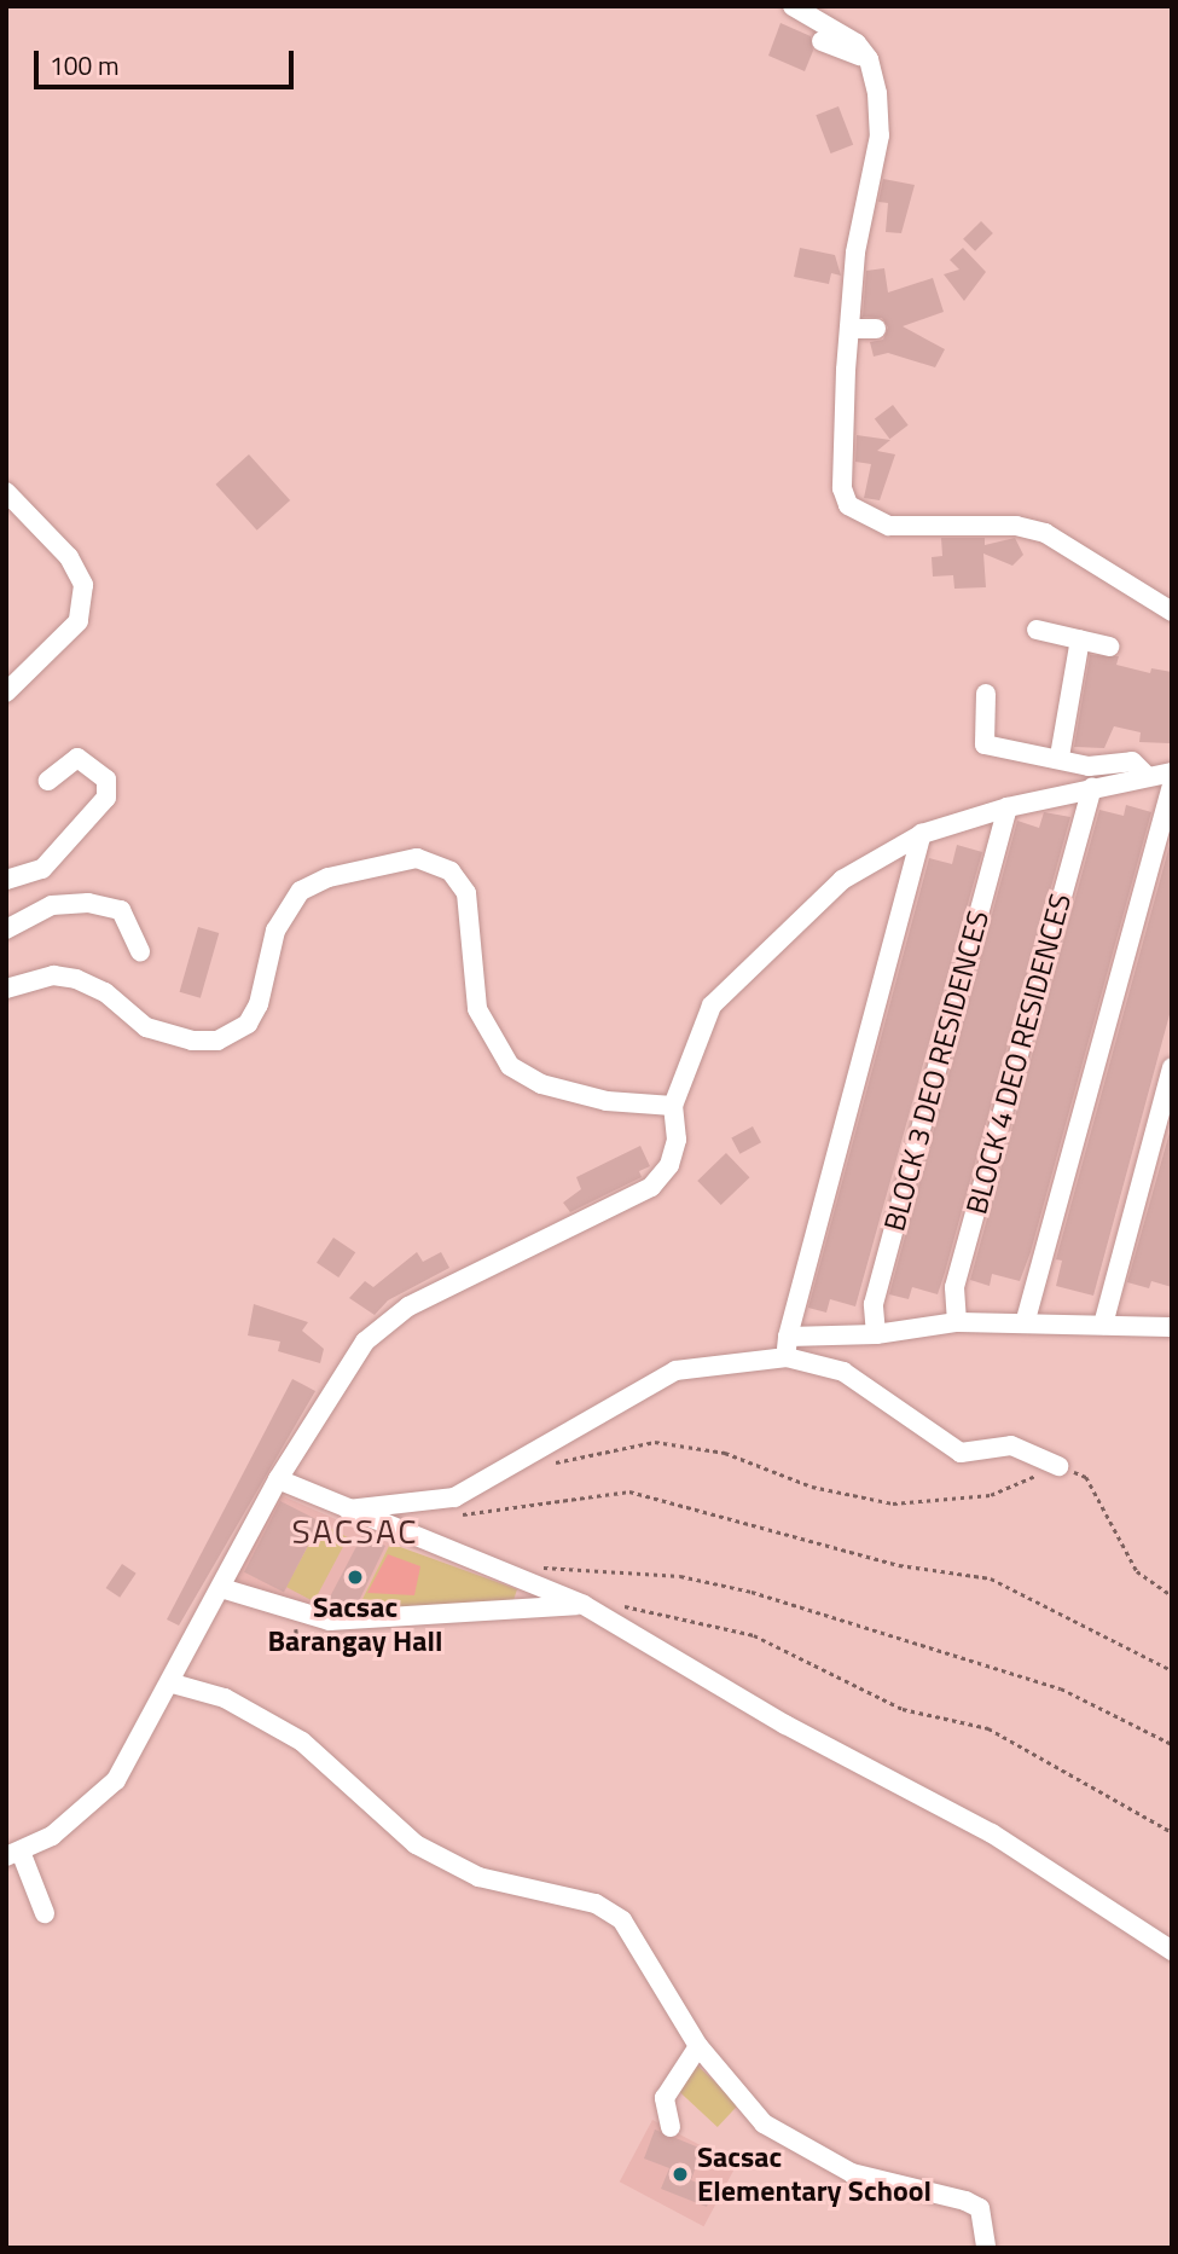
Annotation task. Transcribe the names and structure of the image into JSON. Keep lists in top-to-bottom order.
{
  "streets": {
    "street": ["BLOCK 4 DEO RESIDENCES", "BLOCK 3 DEO RESIDENCES"]
  },
  "districts": ["SACSAC"],
  "places": ["Sacsac Barangay Hall", "Sacsac Elementary School"],
  "scale_bar": "100 m"
}
